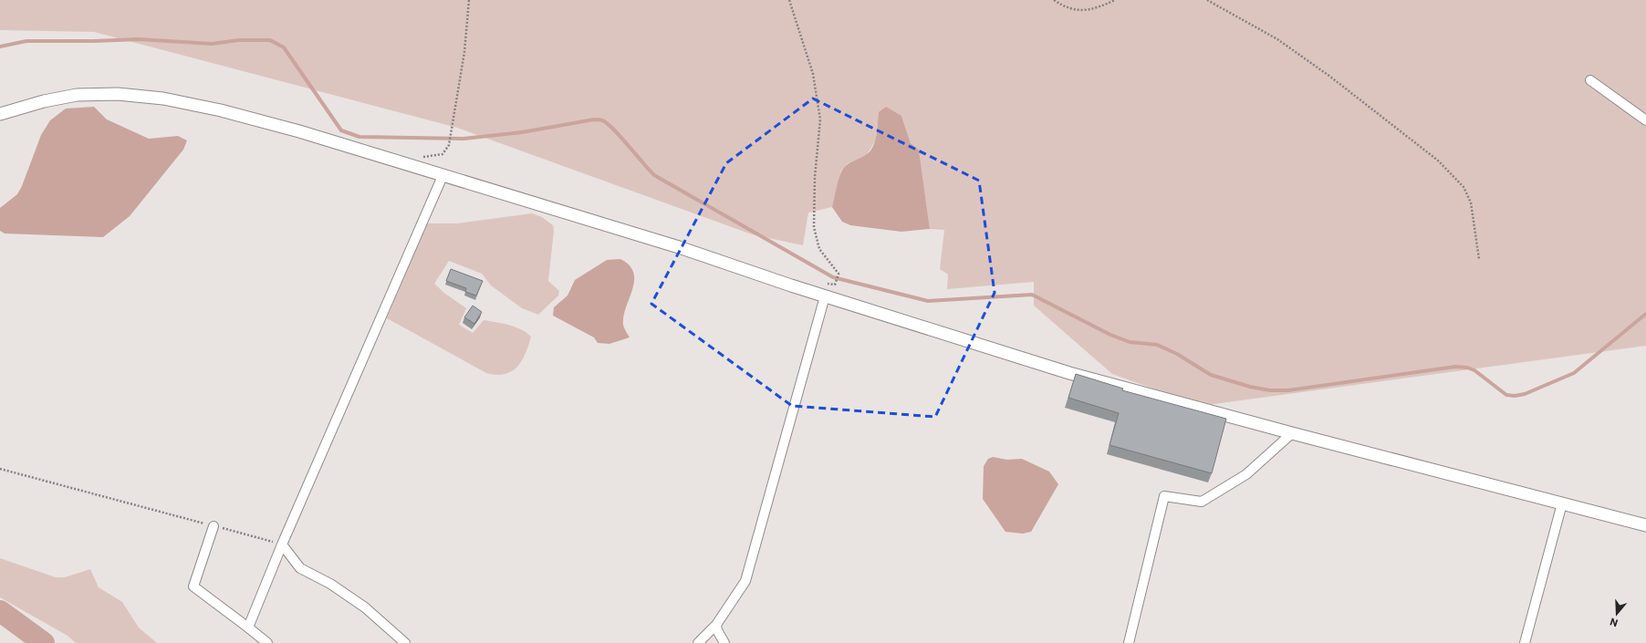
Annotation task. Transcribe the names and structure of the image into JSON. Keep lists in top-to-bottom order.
{
  "north": "bottom"
}
